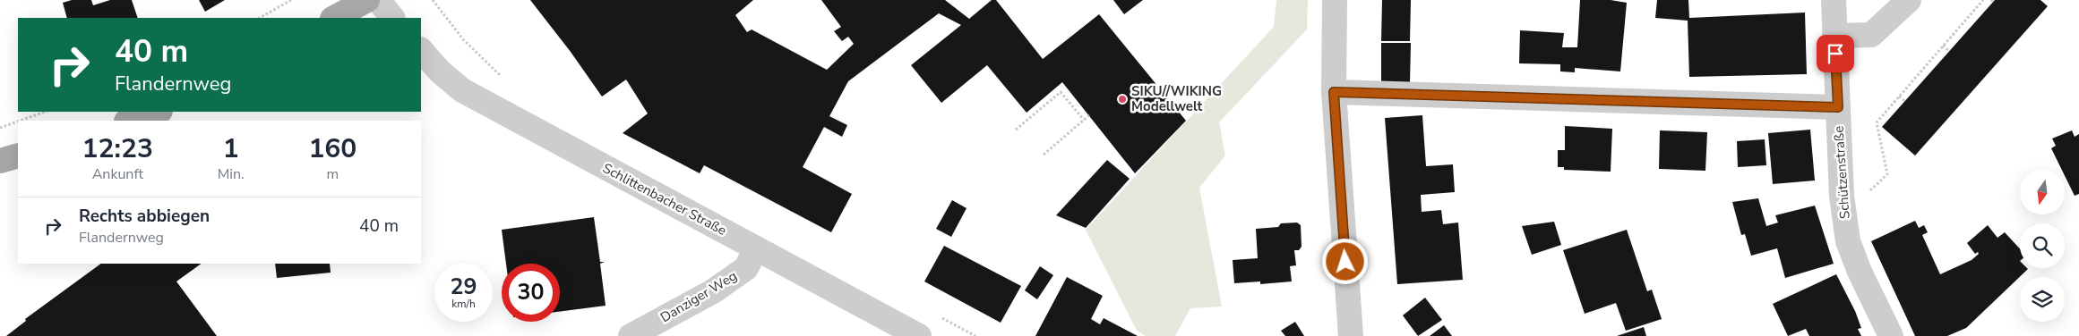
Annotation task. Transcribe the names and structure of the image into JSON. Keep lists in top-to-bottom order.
{
  "streets": {
    "street": ["Schützenstraße", "Schlittenbacher Straße", "Danziger Weg"]
  },
  "crossings": [
    ["Schlittenbacher Straße", "Danziger Weg"]
  ],
  "places": ["SIKU//WIKING Modellwelt"],
  "north": "bottom",
  "page": {
    "turn": ["40 m", "Flandernweg"],
    "eta": [
      "12:23",
      "Ankunft",
      "1",
      "Min.",
      "160",
      "m"
    ],
    "list": [
      {
        "name": "Rechts abbiegen",
        "note": "Flandernweg",
        "value": "40 m"
      }
    ],
    "speed": "29 km/h",
    "limit": "30"
  }
}
